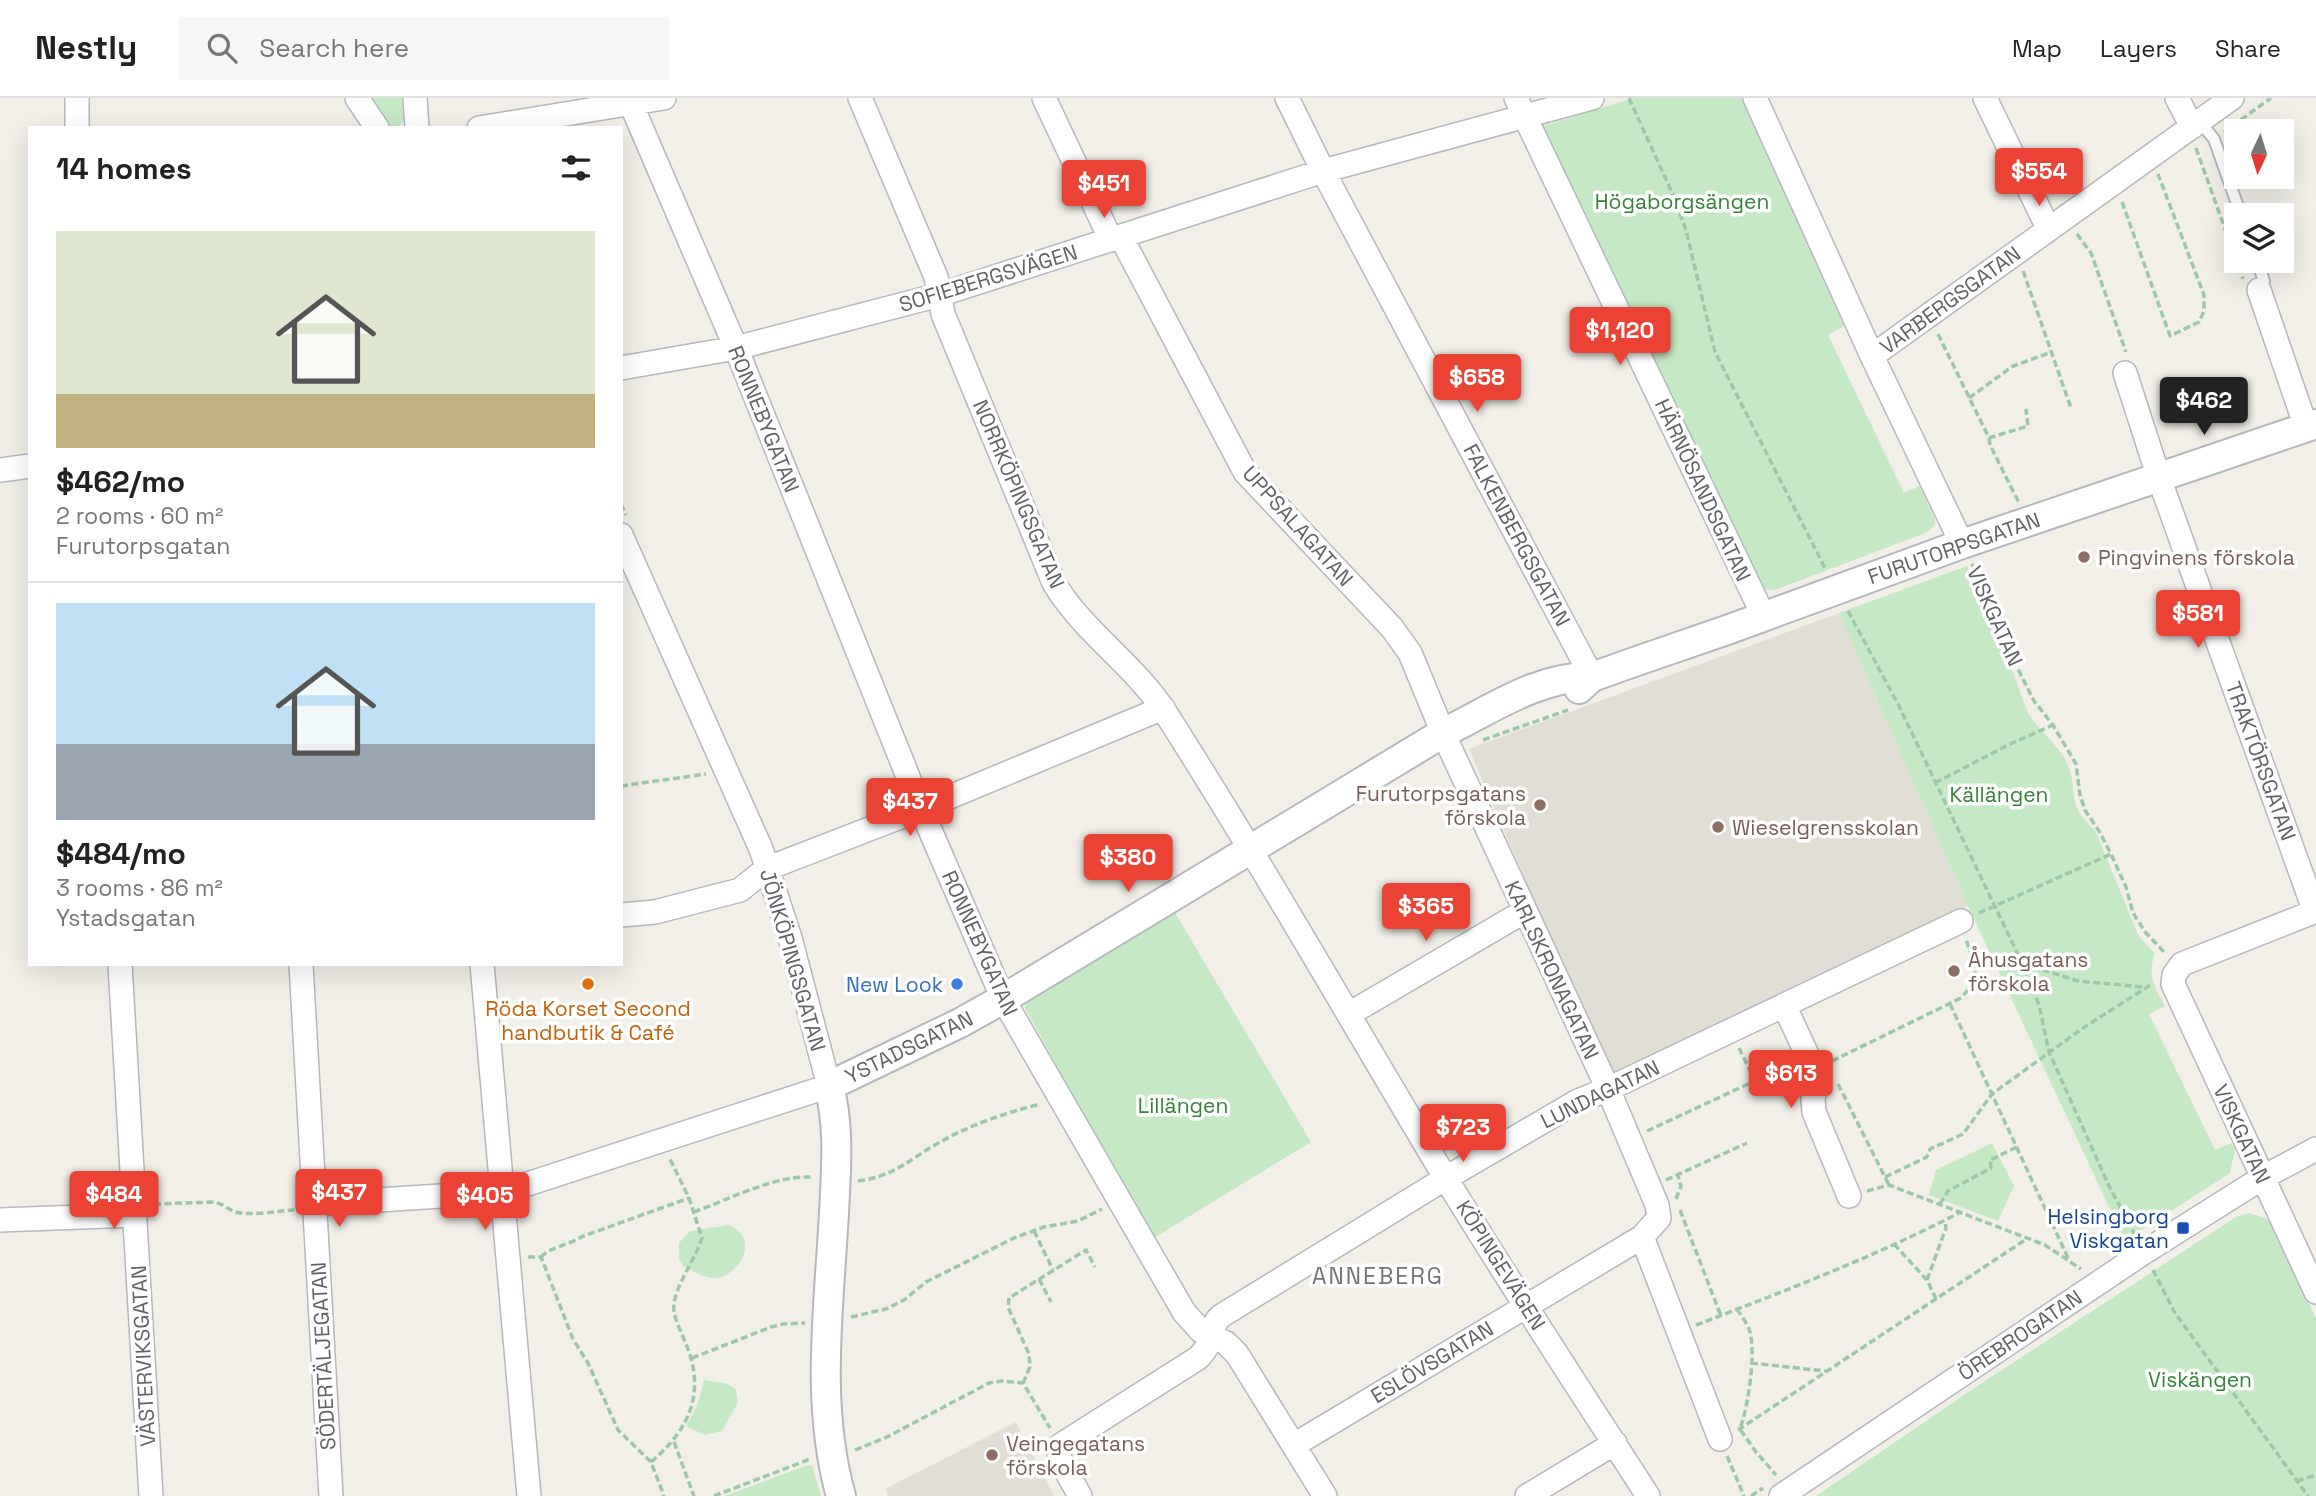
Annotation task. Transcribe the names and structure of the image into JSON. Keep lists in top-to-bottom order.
{
  "streets": {
    "street": [
      "SOFIEBERGSVÄGEN",
      "VARBERGSGATAN",
      "RONNEBYGATAN",
      "HÄRNÖSANDSGATAN",
      "NORRKÖPINGSGATAN",
      "UPPSALAGATAN",
      "FALKENBERGSGATAN",
      "FURUTORPSGATAN",
      "VISKGATAN",
      "TRAKTÖRSGATAN",
      "JÖNKÖPINGSGATAN",
      "KARLSKRONAGATAN",
      "YSTADSGATAN",
      "LUNDAGATAN",
      "KÖPINGEVÄGEN",
      "ÖREBROGATAN",
      "VÄSTERVIKSGATAN",
      "SÖDERTÄLJEGATAN",
      "ESLÖVSGATAN"
    ]
  },
  "crossings": [
    ["SOFIEBERGSVÄGEN", "RONNEBYGATAN"],
    ["SOFIEBERGSVÄGEN", "HÄRNÖSANDSGATAN"],
    ["SOFIEBERGSVÄGEN", "NORRKÖPINGSGATAN"],
    ["SOFIEBERGSVÄGEN", "UPPSALAGATAN"],
    ["SOFIEBERGSVÄGEN", "FALKENBERGSGATAN"],
    ["VARBERGSGATAN", "VISKGATAN"],
    ["RONNEBYGATAN", "YSTADSGATAN"],
    ["RONNEBYGATAN", "LUNDAGATAN"],
    ["RONNEBYGATAN", "ESLÖVSGATAN"],
    ["HÄRNÖSANDSGATAN", "FURUTORPSGATAN"],
    ["NORRKÖPINGSGATAN", "YSTADSGATAN"],
    ["NORRKÖPINGSGATAN", "KÖPINGEVÄGEN"],
    ["UPPSALAGATAN", "FURUTORPSGATAN"],
    ["UPPSALAGATAN", "KARLSKRONAGATAN"],
    ["UPPSALAGATAN", "YSTADSGATAN"],
    ["FALKENBERGSGATAN", "FURUTORPSGATAN"],
    ["FURUTORPSGATAN", "VISKGATAN"],
    ["FURUTORPSGATAN", "TRAKTÖRSGATAN"],
    ["FURUTORPSGATAN", "KARLSKRONAGATAN"],
    ["FURUTORPSGATAN", "YSTADSGATAN"],
    ["VISKGATAN", "ÖREBROGATAN"],
    ["JÖNKÖPINGSGATAN", "YSTADSGATAN"],
    ["KARLSKRONAGATAN", "YSTADSGATAN"],
    ["KARLSKRONAGATAN", "LUNDAGATAN"],
    ["KARLSKRONAGATAN", "ESLÖVSGATAN"],
    ["YSTADSGATAN", "KÖPINGEVÄGEN"],
    ["YSTADSGATAN", "SÖDERTÄLJEGATAN"],
    ["LUNDAGATAN", "KÖPINGEVÄGEN"],
    ["KÖPINGEVÄGEN", "ESLÖVSGATAN"]
  ],
  "districts": ["ANNEBERG"],
  "parks": [
    "Högaborgsängen",
    "Källängen",
    "Lillängen",
    "Viskängen"
  ],
  "places": {
    "other": [
      "Pingvinens förskola",
      "Furutorpsgatans förskola",
      "Wieselgrensskolan",
      "Åhusgatans förskola",
      "Röda Korset Second handbutik & Café",
      "New Look",
      "Veingegatans förskola"
    ],
    "transit": ["Helsingborg Viskgatan"]
  },
  "north": "bottom",
  "page": {
    "header": "Nestly",
    "search": "Search here",
    "nav": ["Map", "Layers", "Share"],
    "heading": "14 homes",
    "price": [
      "$554",
      "$451",
      "$1,120",
      "$658",
      "$462",
      "$581",
      "$437",
      "$380",
      "$365",
      "$613",
      "$723",
      "$437",
      "$484",
      "$405"
    ],
    "list": [
      {
        "name": "$462/mo",
        "note": "2 rooms · 60 m² · Furutorpsgatan"
      },
      {
        "name": "$484/mo",
        "note": "3 rooms · 86 m² · Ystadsgatan"
      }
    ]
  }
}
